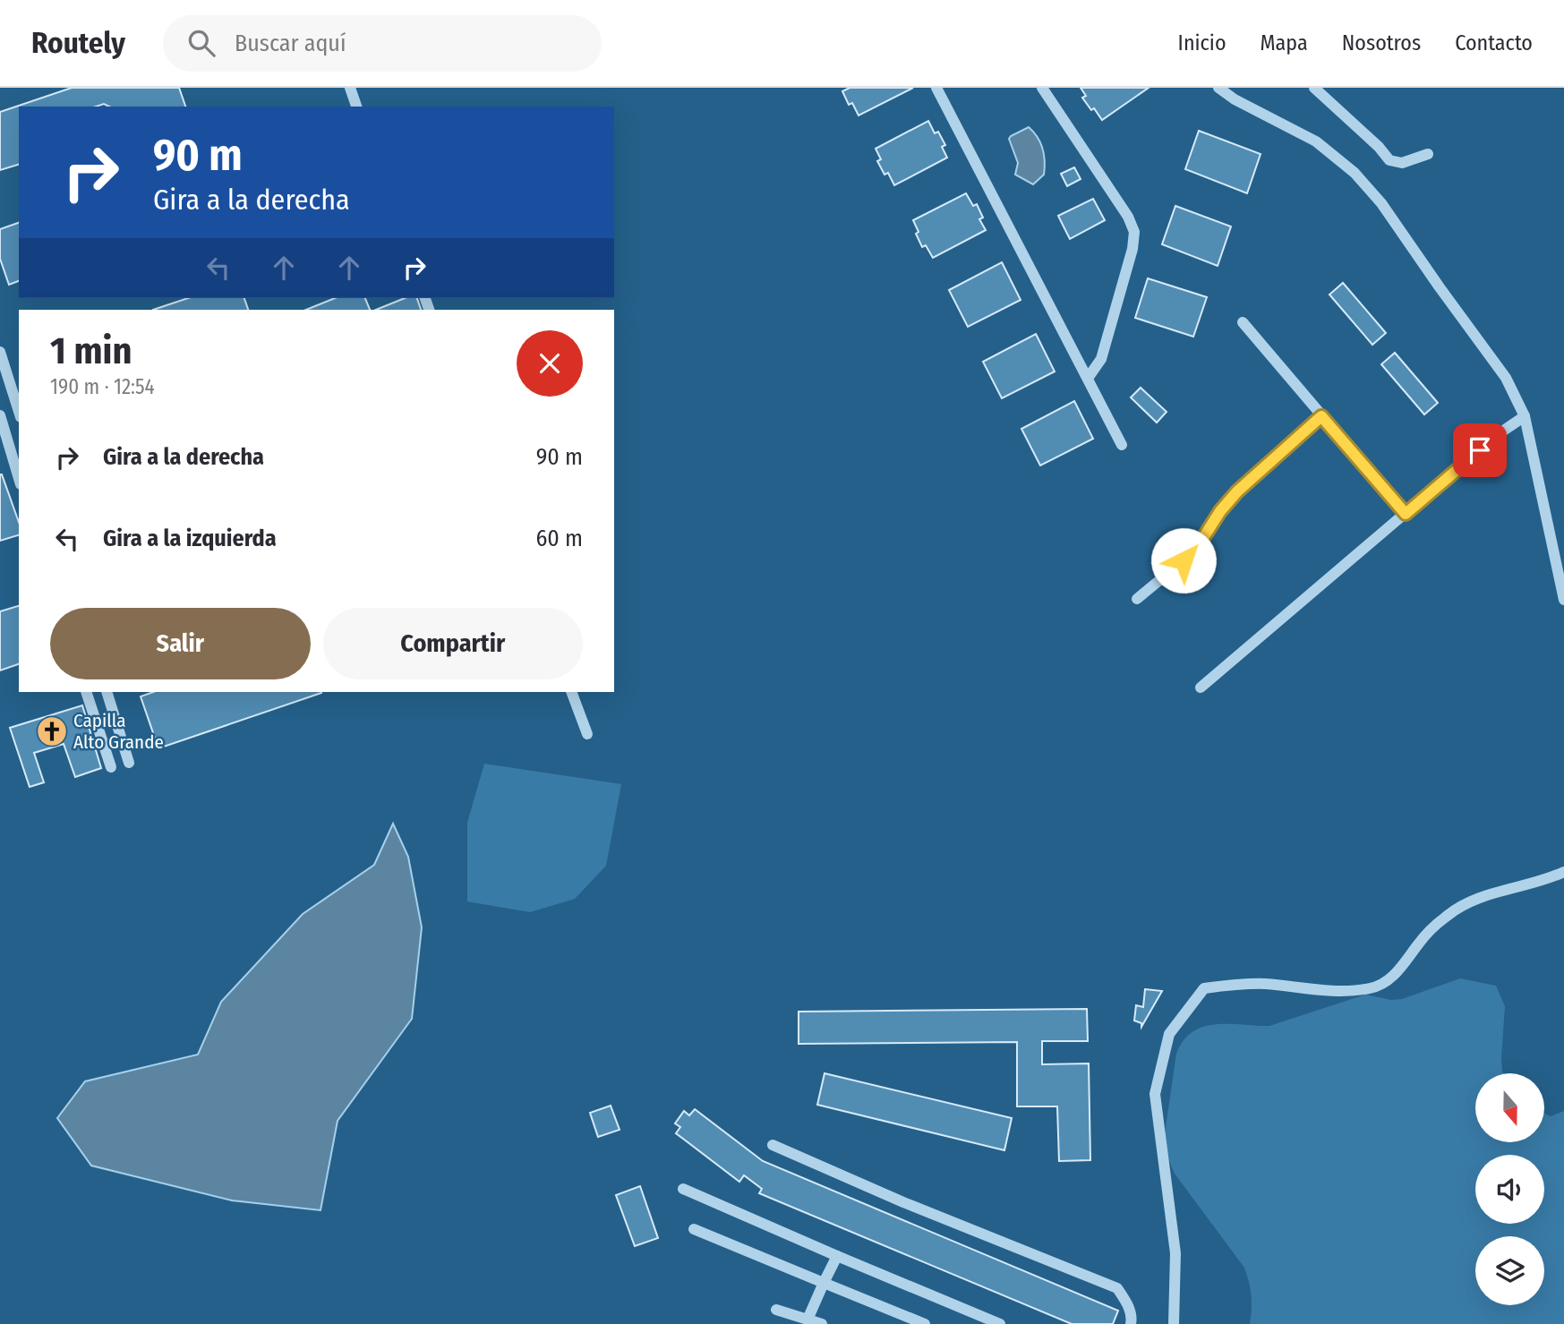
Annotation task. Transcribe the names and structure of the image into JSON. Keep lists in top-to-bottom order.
{
  "places": {
    "church": ["Capilla Alto Grande"]
  },
  "north": "bottom",
  "page": {
    "header": "Routely",
    "search": "Buscar aquí",
    "nav": [
      "Inicio",
      "Mapa",
      "Nosotros",
      "Contacto"
    ],
    "turn": ["90 m", "Gira a la derecha"],
    "heading": ["1 min", "190 m · 12:54"],
    "list": [
      {
        "name": "Gira a la derecha",
        "value": "90 m"
      },
      {
        "name": "Gira a la izquierda",
        "value": "60 m"
      }
    ],
    "buttons": ["Salir", "Compartir"]
  }
}
